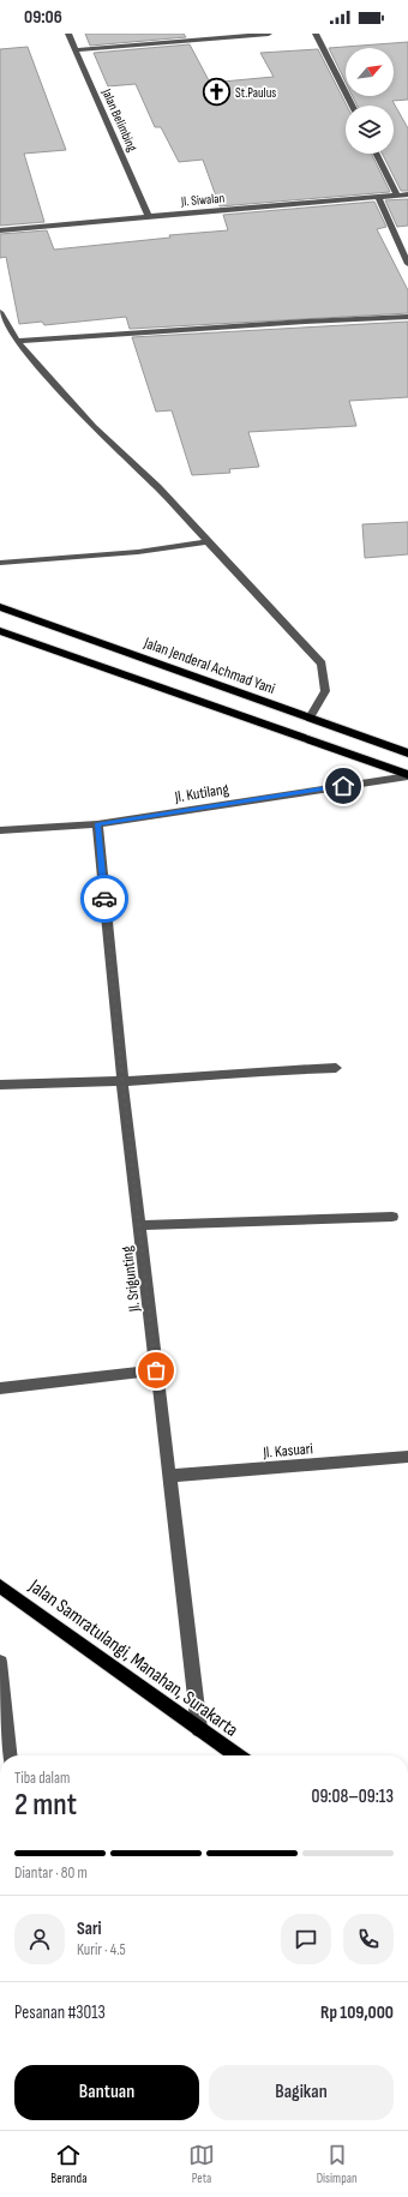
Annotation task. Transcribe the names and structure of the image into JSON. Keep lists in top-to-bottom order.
{
  "streets": {
    "highway": ["Jalan Jenderal Achmad Yani"],
    "main road": ["Jalan Samratulangi, Manahan, Surakarta"],
    "street": [
      "Jalan Belimbing",
      "Jl. Siwalan",
      "Jl. Kutilang",
      "Jl. Srigunting",
      "Jl. Kasuari"
    ]
  },
  "crossings": [
    ["Jalan Belimbing", "Jl. Siwalan"],
    ["Jl. Kutilang", "Jl. Srigunting"],
    ["Jl. Srigunting", "Jl. Kasuari"],
    ["Jl. Srigunting", "Jalan Samratulangi, Manahan, Surakarta"]
  ],
  "places": {
    "church": ["St.Paulus"]
  },
  "north": "top right",
  "page": {
    "status": "09:06",
    "heading": ["2 mnt", "Tiba dalam", "09:08–09:13"],
    "panel": [
      "Sari",
      "Kurir · 4.5",
      "Pesanan #3013",
      "Rp 109,000"
    ],
    "bar": "Diantar · 80 m",
    "buttons": ["Bantuan", "Bagikan"],
    "tabs": ["Beranda", "Peta", "Disimpan"]
  }
}
